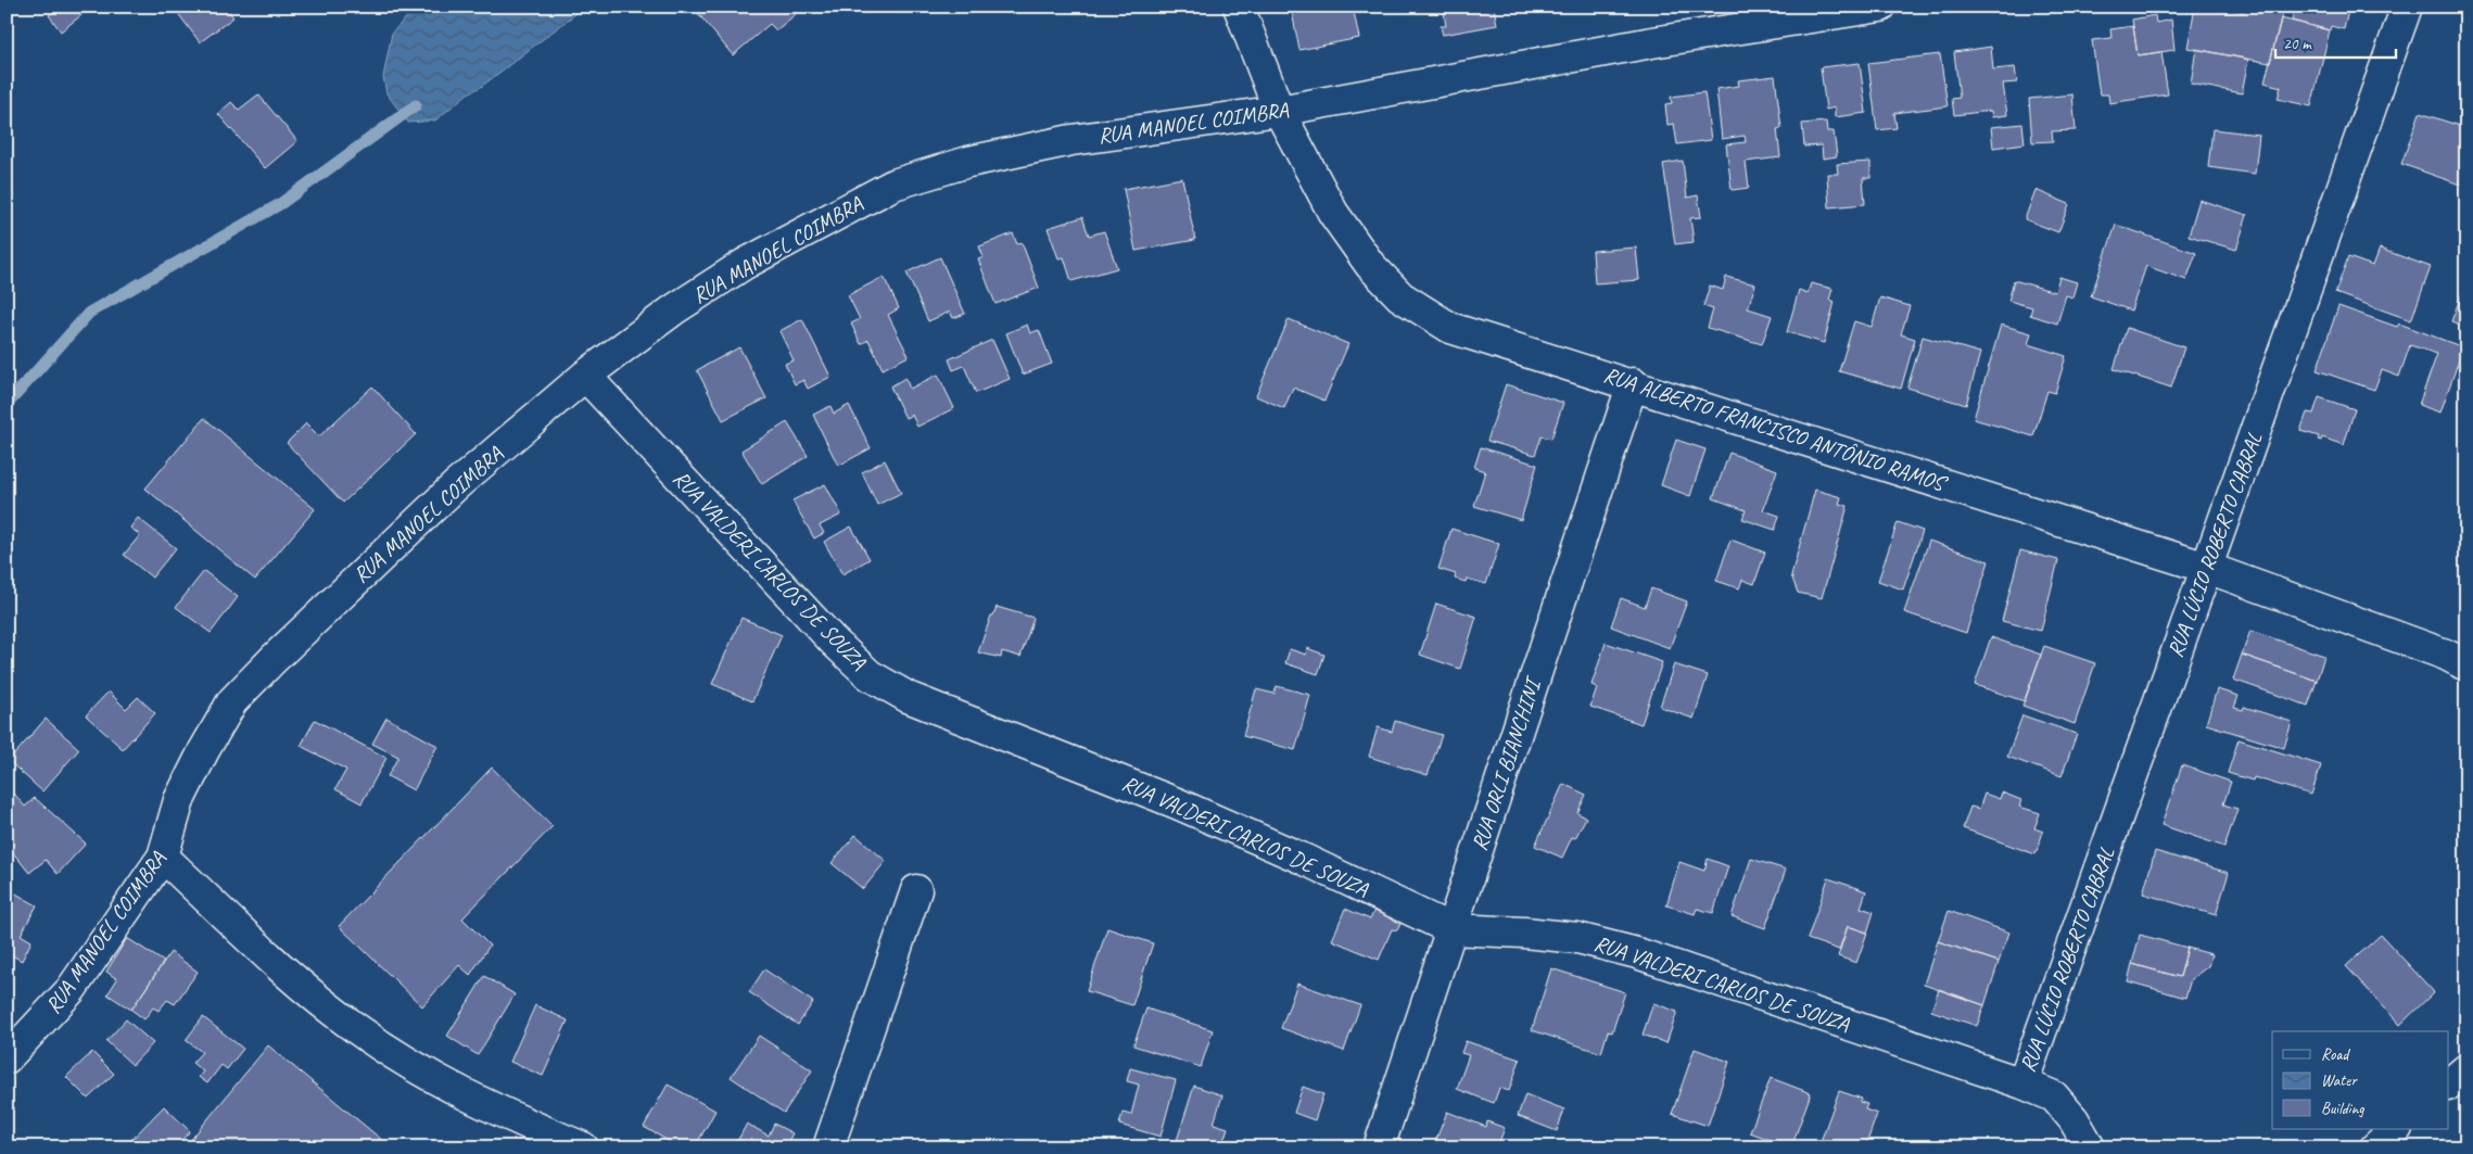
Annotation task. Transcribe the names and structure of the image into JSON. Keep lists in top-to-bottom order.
{
  "streets": {
    "street": [
      "RUA MANOEL COIMBRA",
      "RUA ALBERTO FRANCISCO ANTÔNIO RAMOS",
      "RUA LÚCIO ROBERTO CABRAL",
      "RUA VALDERI CARLOS DE SOUZA",
      "RUA ORLI BIANCHINI"
    ]
  },
  "crossings": [
    ["RUA MANOEL COIMBRA", "RUA ALBERTO FRANCISCO ANTÔNIO RAMOS"],
    ["RUA MANOEL COIMBRA", "RUA VALDERI CARLOS DE SOUZA"],
    ["RUA ALBERTO FRANCISCO ANTÔNIO RAMOS", "RUA LÚCIO ROBERTO CABRAL"],
    ["RUA ALBERTO FRANCISCO ANTÔNIO RAMOS", "RUA ORLI BIANCHINI"],
    ["RUA LÚCIO ROBERTO CABRAL", "RUA VALDERI CARLOS DE SOUZA"],
    ["RUA VALDERI CARLOS DE SOUZA", "RUA ORLI BIANCHINI"]
  ],
  "legend": ["Road", "Water", "Building"],
  "scale_bar": "20 m"
}
